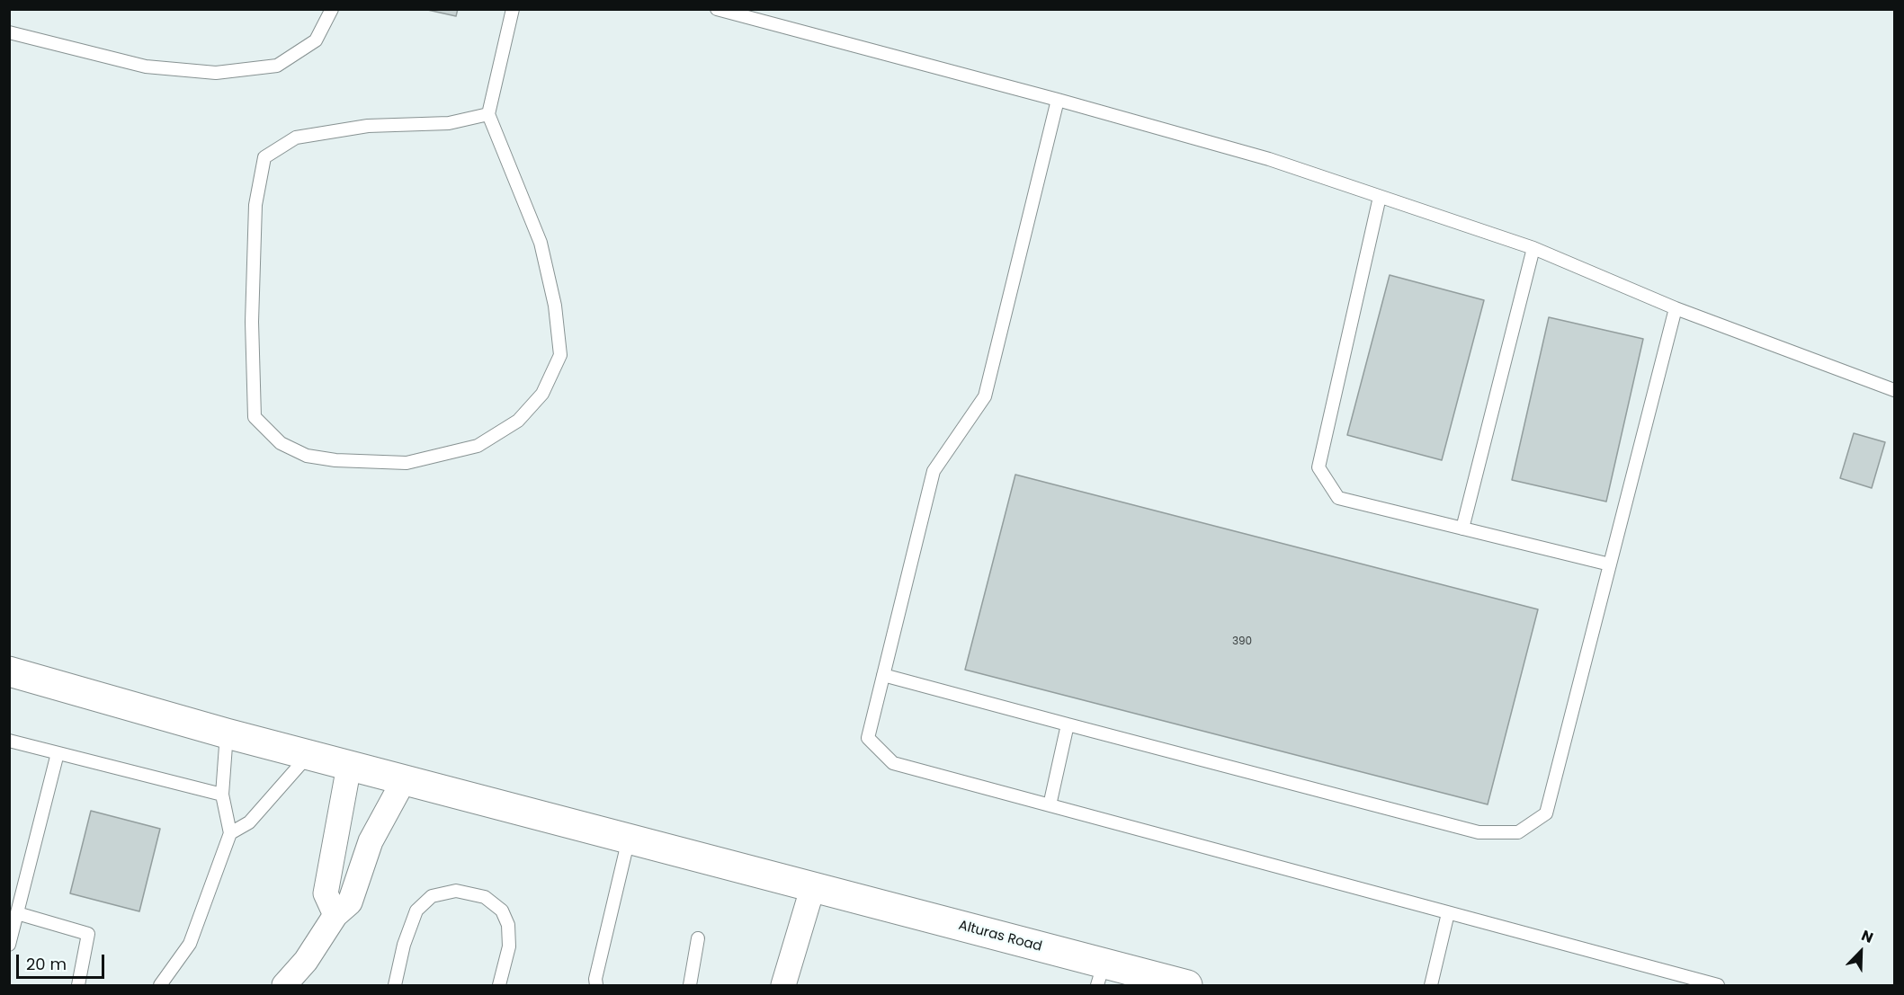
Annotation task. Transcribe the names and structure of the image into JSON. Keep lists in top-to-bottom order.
{
  "streets": {
    "main road": ["Alturas Road"]
  },
  "house_numbers": ["390"],
  "scale_bar": "20 m",
  "north": "top right"
}
